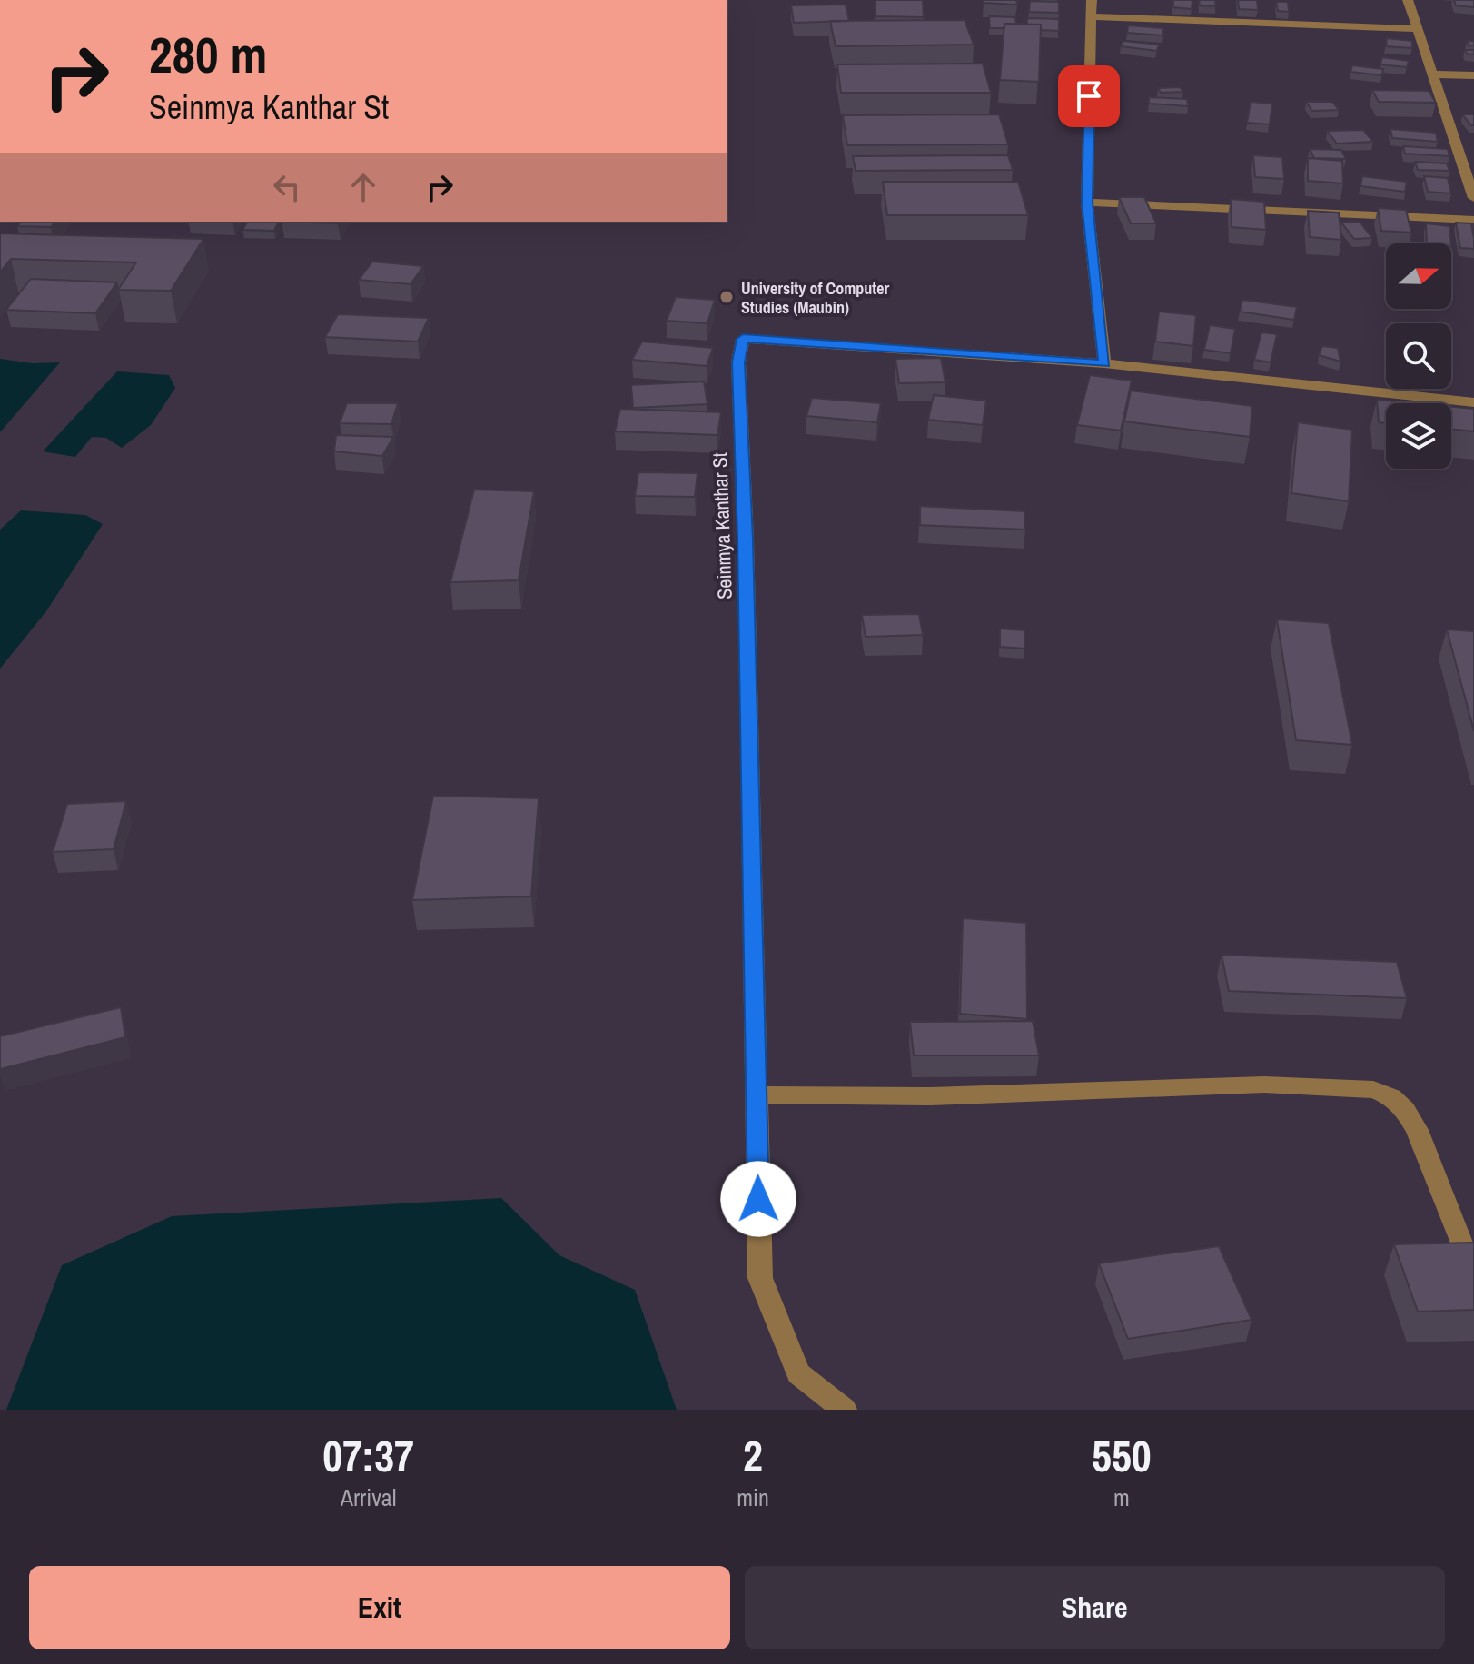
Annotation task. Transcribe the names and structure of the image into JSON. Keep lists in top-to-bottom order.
{
  "streets": {
    "street": ["Seinmya Kanthar St"]
  },
  "places": ["University of Computer Studies (Maubin)"],
  "north": "right",
  "page": {
    "turn": ["280 m", "Seinmya Kanthar St"],
    "eta": [
      "07:37",
      "Arrival",
      "2",
      "min",
      "550",
      "m"
    ],
    "buttons": ["Exit", "Share"]
  }
}
